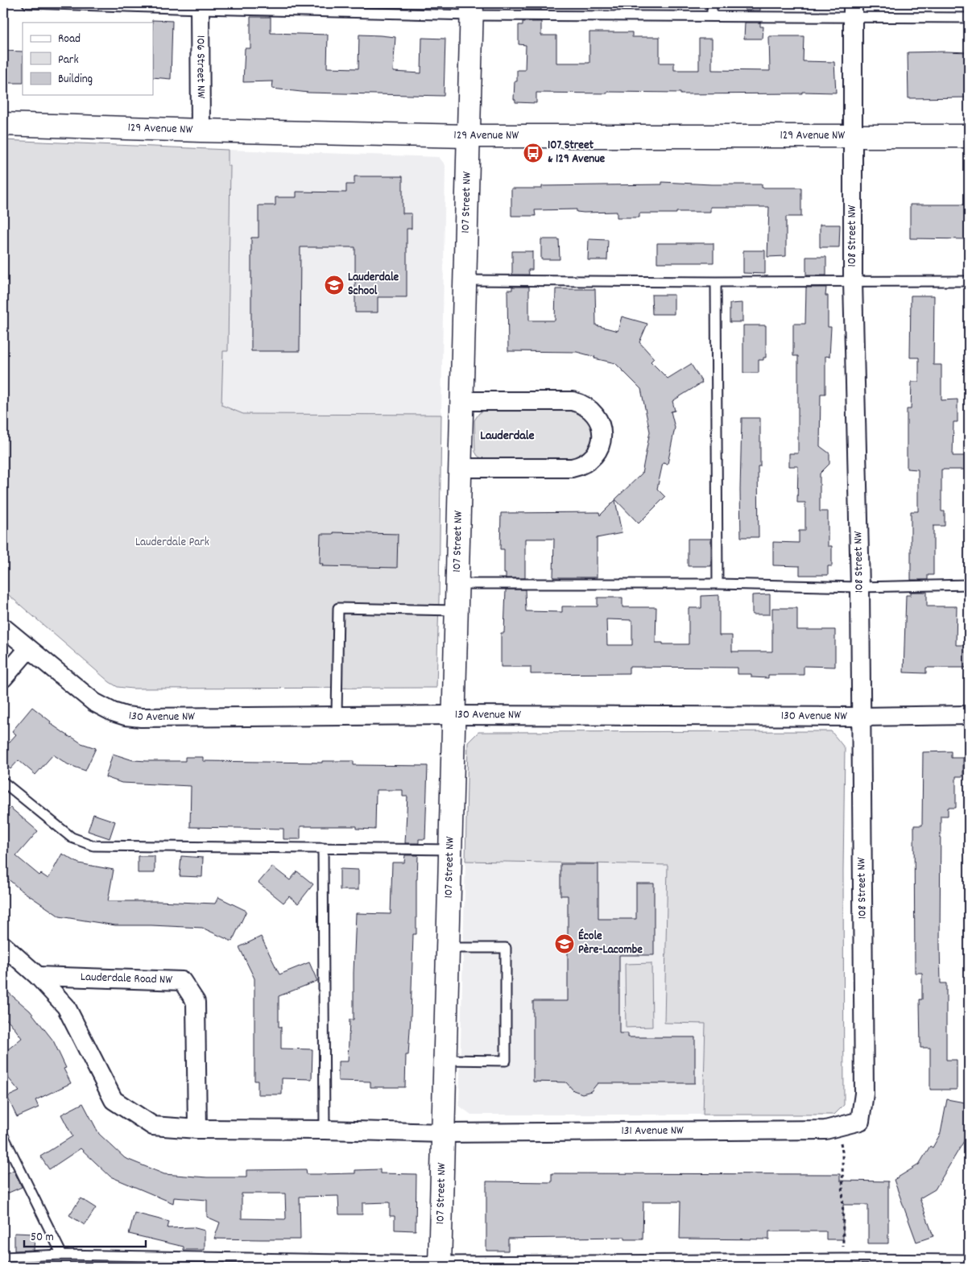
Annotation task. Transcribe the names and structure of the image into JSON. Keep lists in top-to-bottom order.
{
  "streets": {
    "street": [
      "106 Street NW",
      "129 Avenue NW",
      "107 Street NW",
      "108 Street NW",
      "130 Avenue NW",
      "Lauderdale Road NW",
      "131 Avenue NW"
    ]
  },
  "crossings": [
    ["106 Street NW", "129 Avenue NW"],
    ["129 Avenue NW", "107 Street NW"],
    ["129 Avenue NW", "108 Street NW"],
    ["107 Street NW", "130 Avenue NW"],
    ["107 Street NW", "131 Avenue NW"],
    ["108 Street NW", "130 Avenue NW"],
    ["108 Street NW", "131 Avenue NW"]
  ],
  "districts": ["Lauderdale"],
  "parks": ["Lauderdale Park"],
  "places": {
    "bus stop": ["107 Street & 129 Avenue"],
    "school or university": ["Lauderdale School", "École Père-Lacombe"]
  },
  "legend": ["Road", "Park", "Building"],
  "scale_bar": "50 m"
}
